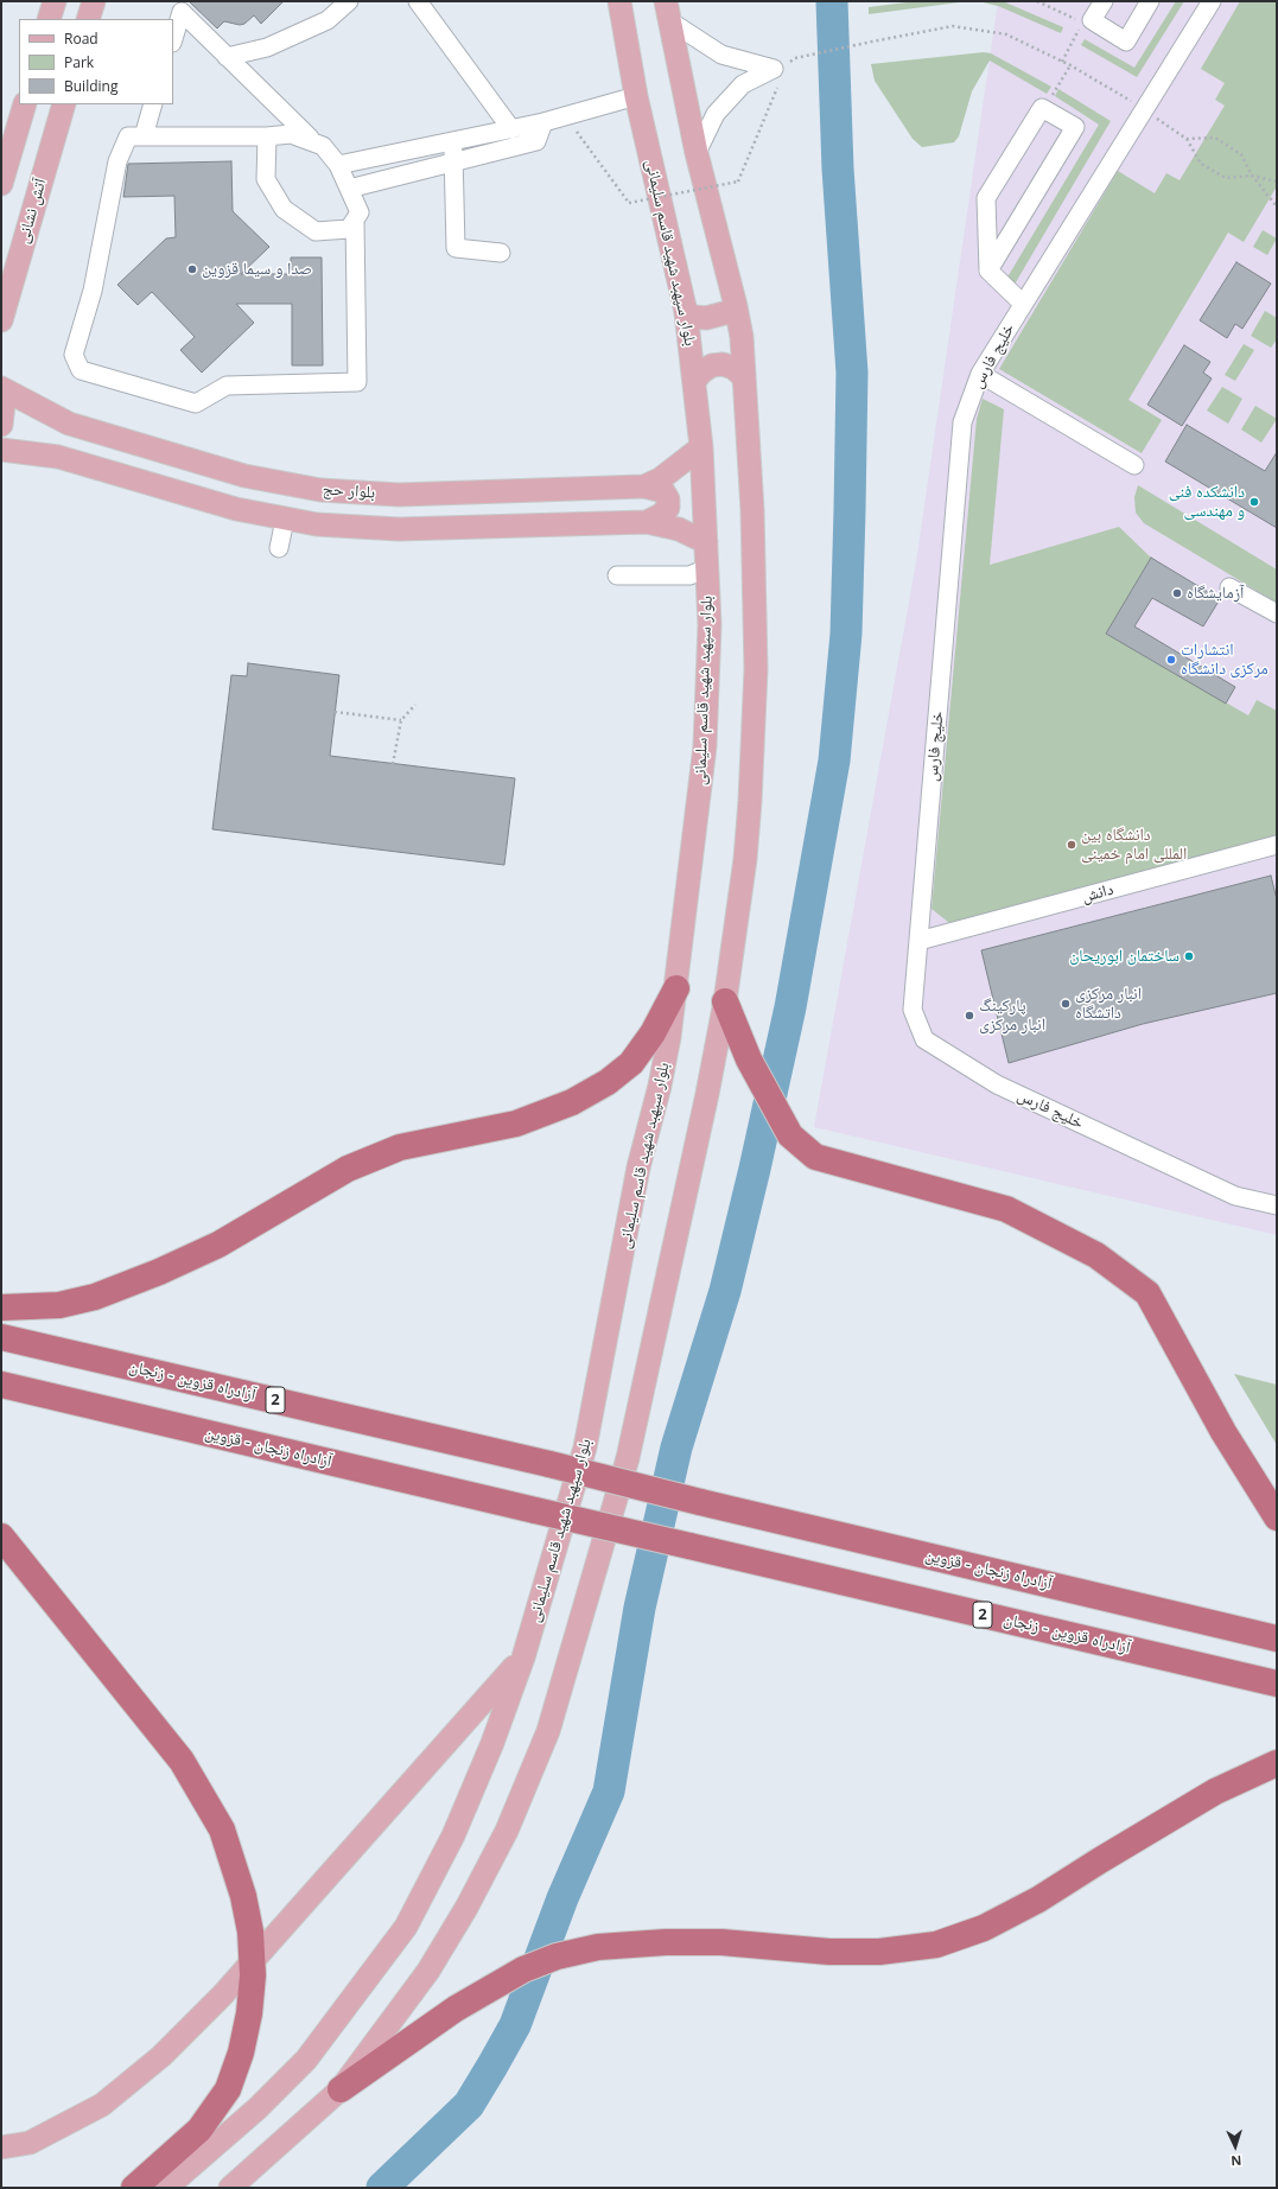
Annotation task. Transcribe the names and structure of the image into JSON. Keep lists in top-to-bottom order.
{
  "streets": {
    "highway": ["آزادراه قزوین - زنجان", "2", "آزادراه زنجان - قزوین"],
    "main road": ["آتش نشانی", "بلوار سپهبد شهید قاسم سلیمانی", "بلوار حج"],
    "street": ["خلیج فارس", "دانش"]
  },
  "crossings": [
    ["بلوار سپهبد شهید قاسم سلیمانی", "بلوار حج"],
    ["خلیج فارس", "دانش"],
    ["آزادراه قزوین - زنجان", "آزادراه زنجان - قزوین"]
  ],
  "places": [
    "صدا و سیما قزوین",
    "دانشکده فنی و مهندسی",
    "آزمایشگاه",
    "انتشارات مرکزی دانشگاه",
    "دانشگاه بین المللی امام خمینی",
    "ساختمان ابوریحان",
    "انبار مرکزی داتشگاه",
    "پارکینگ انبار مرکزی"
  ],
  "legend": ["Road", "Park", "Building"],
  "north": "bottom"
}
